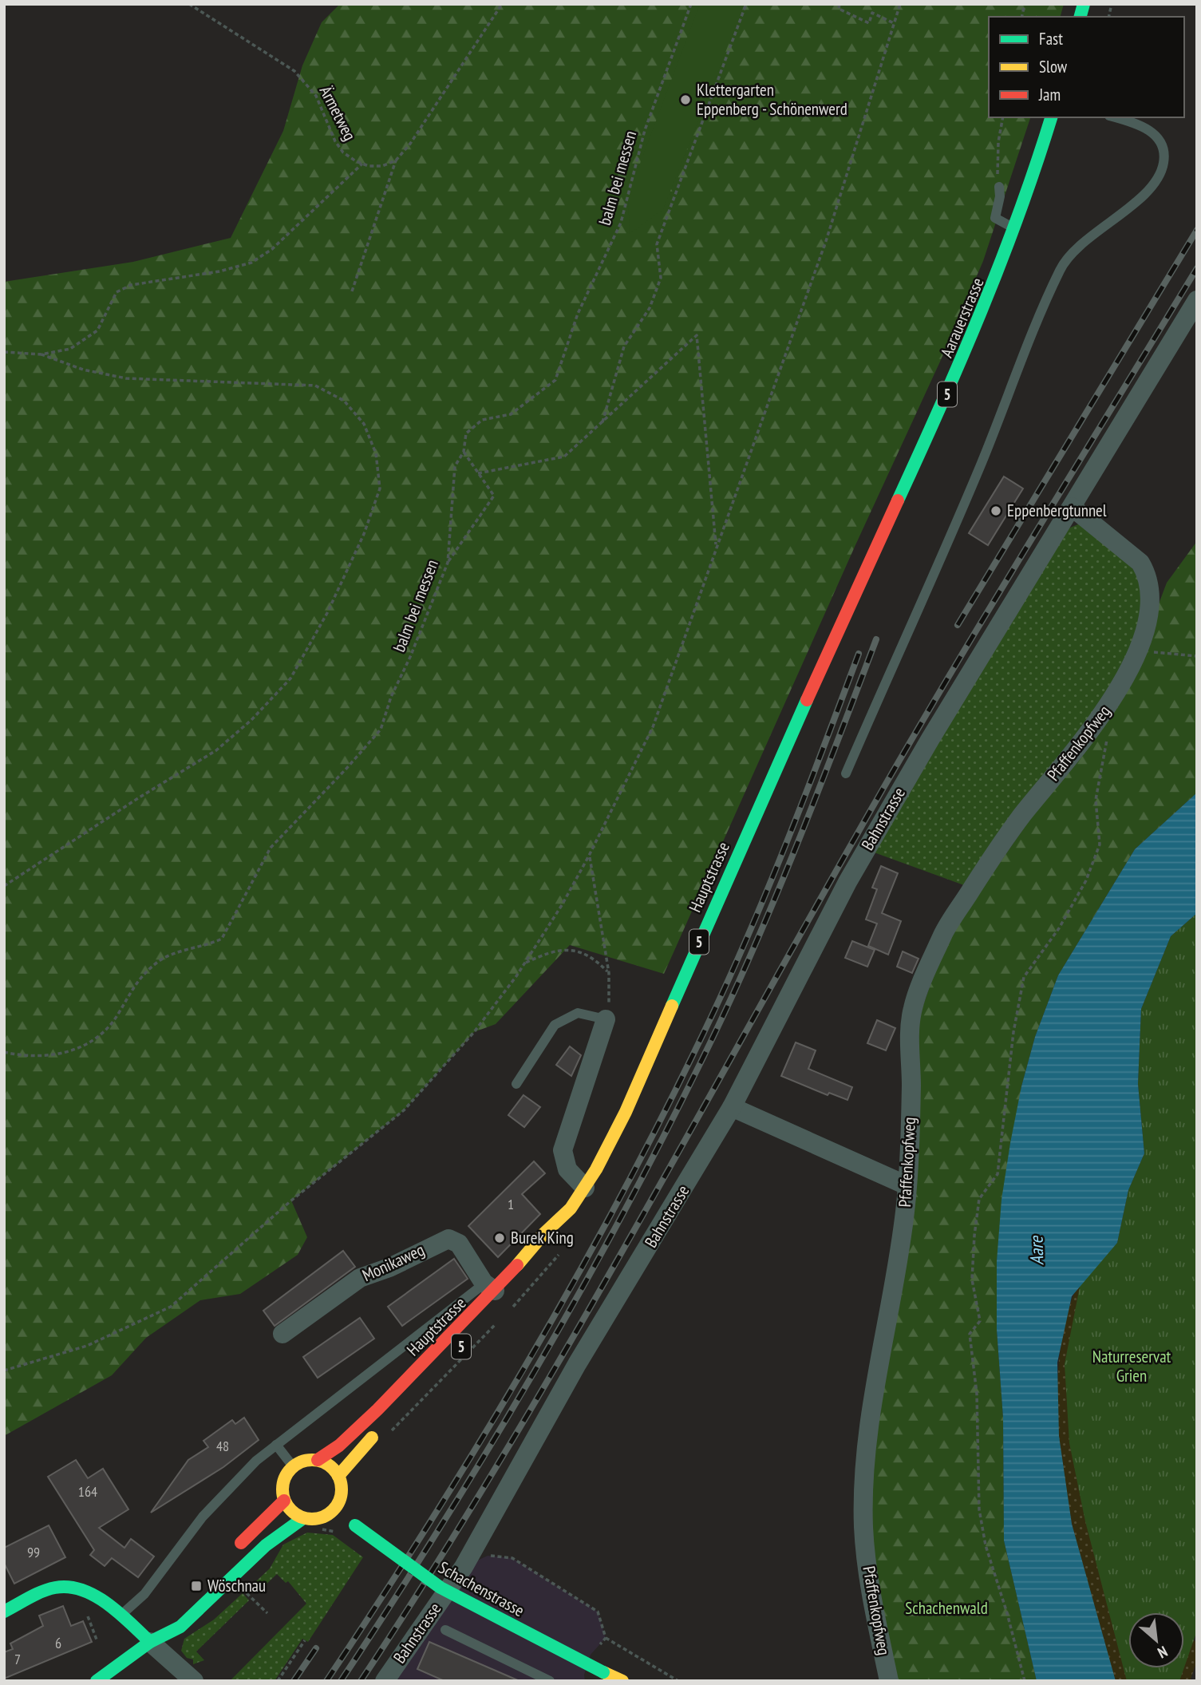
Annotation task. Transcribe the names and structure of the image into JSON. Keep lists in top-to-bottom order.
{
  "streets": {
    "main road": [
      "Aarauerstrasse",
      "5",
      "Hauptstrasse",
      "Schachenstrasse"
    ],
    "street": ["Pfaffenkopfweg", "Bahnstrasse", "Monikaweg"],
    "path": ["Ärmetweg", "balm bei messen"]
  },
  "crossings": [
    ["Aarauerstrasse", "Hauptstrasse"],
    ["Pfaffenkopfweg", "Bahnstrasse"],
    ["Hauptstrasse", "Monikaweg"],
    ["Hauptstrasse", "Schachenstrasse"]
  ],
  "water": ["Aare"],
  "parks": ["Naturreservat Grien", "Schachenwald"],
  "places": {
    "other": ["Klettergarten Eppenberg - Schönenwerd", "Eppenbergtunnel", "Burek King"],
    "transit": ["Wöschnau"]
  },
  "house_numbers": [
    "1",
    "48",
    "164",
    "99",
    "6",
    "7"
  ],
  "legend": ["Fast", "Slow", "Jam"],
  "north": "bottom right"
}
